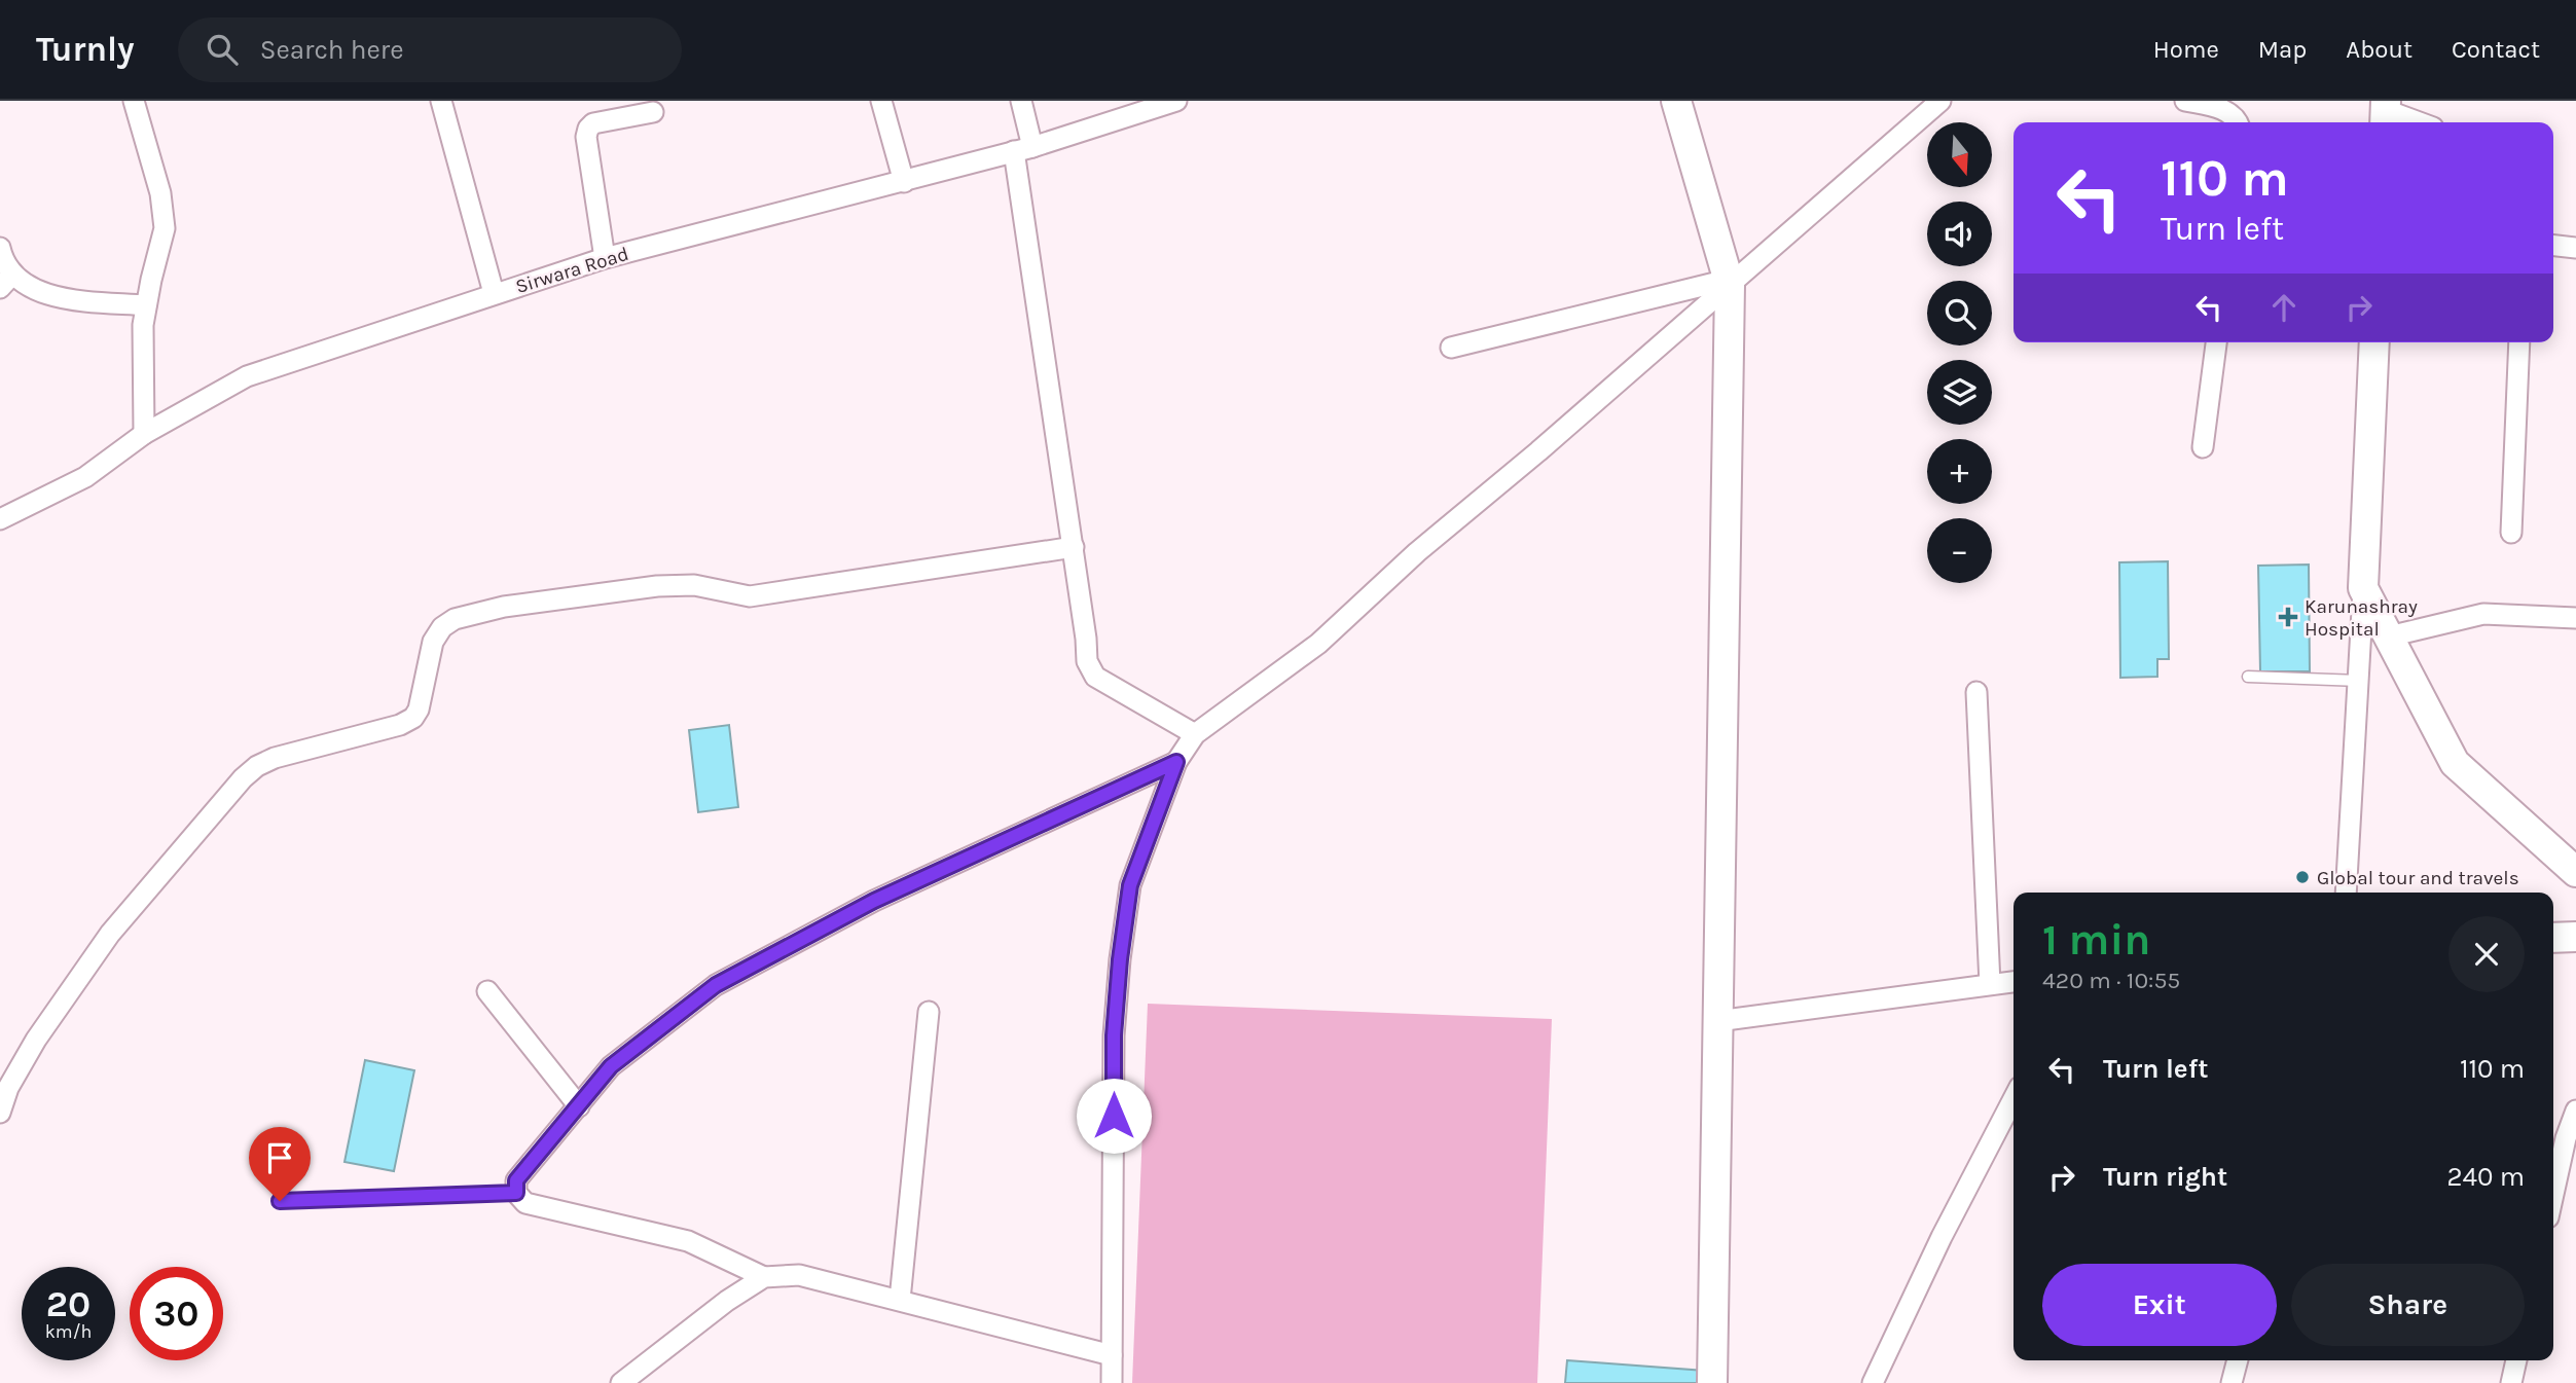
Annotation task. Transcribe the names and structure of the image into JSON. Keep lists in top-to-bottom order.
{
  "streets": {
    "street": ["Sirwara Road"]
  },
  "places": {
    "health": ["Karunashray Hospital"],
    "other": ["Global tour and travels"]
  },
  "north": "bottom",
  "page": {
    "header": "Turnly",
    "search": "Search here",
    "nav": [
      "Home",
      "Map",
      "About",
      "Contact"
    ],
    "map_buttons": ["+", "−"],
    "turn": ["110 m", "Turn left"],
    "heading": ["1 min", "420 m · 10:55"],
    "list": [
      {
        "name": "Turn left",
        "value": "110 m"
      },
      {
        "name": "Turn right",
        "value": "240 m"
      }
    ],
    "buttons": ["Exit", "Share"],
    "speed": "20 km/h",
    "limit": "30"
  }
}
